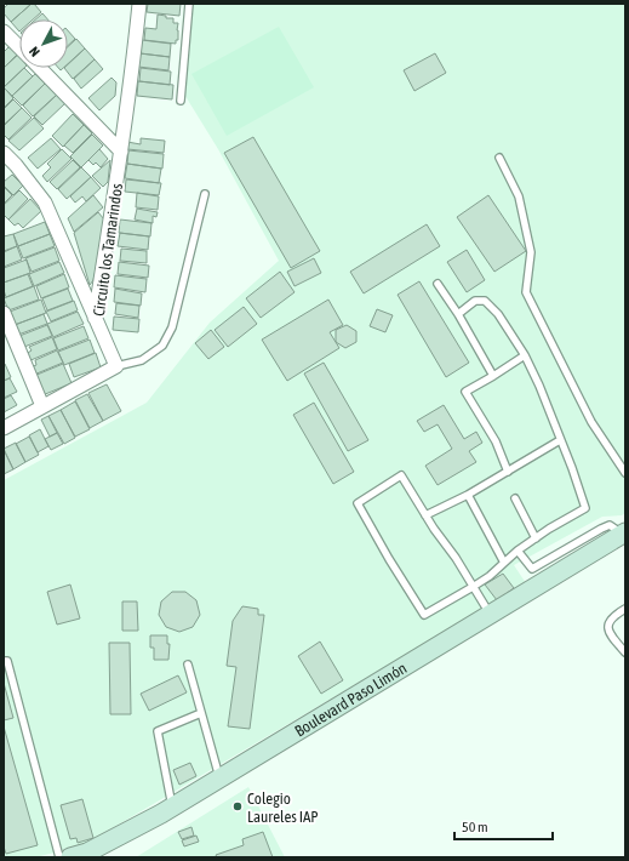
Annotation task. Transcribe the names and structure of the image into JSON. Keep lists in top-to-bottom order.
{
  "streets": {
    "main road": ["Boulevard Paso Limón"],
    "street": ["Circuito los Tamarindos"]
  },
  "places": ["Colegio Laureles IAP"],
  "scale_bar": "50 m",
  "north": "bottom left"
}
